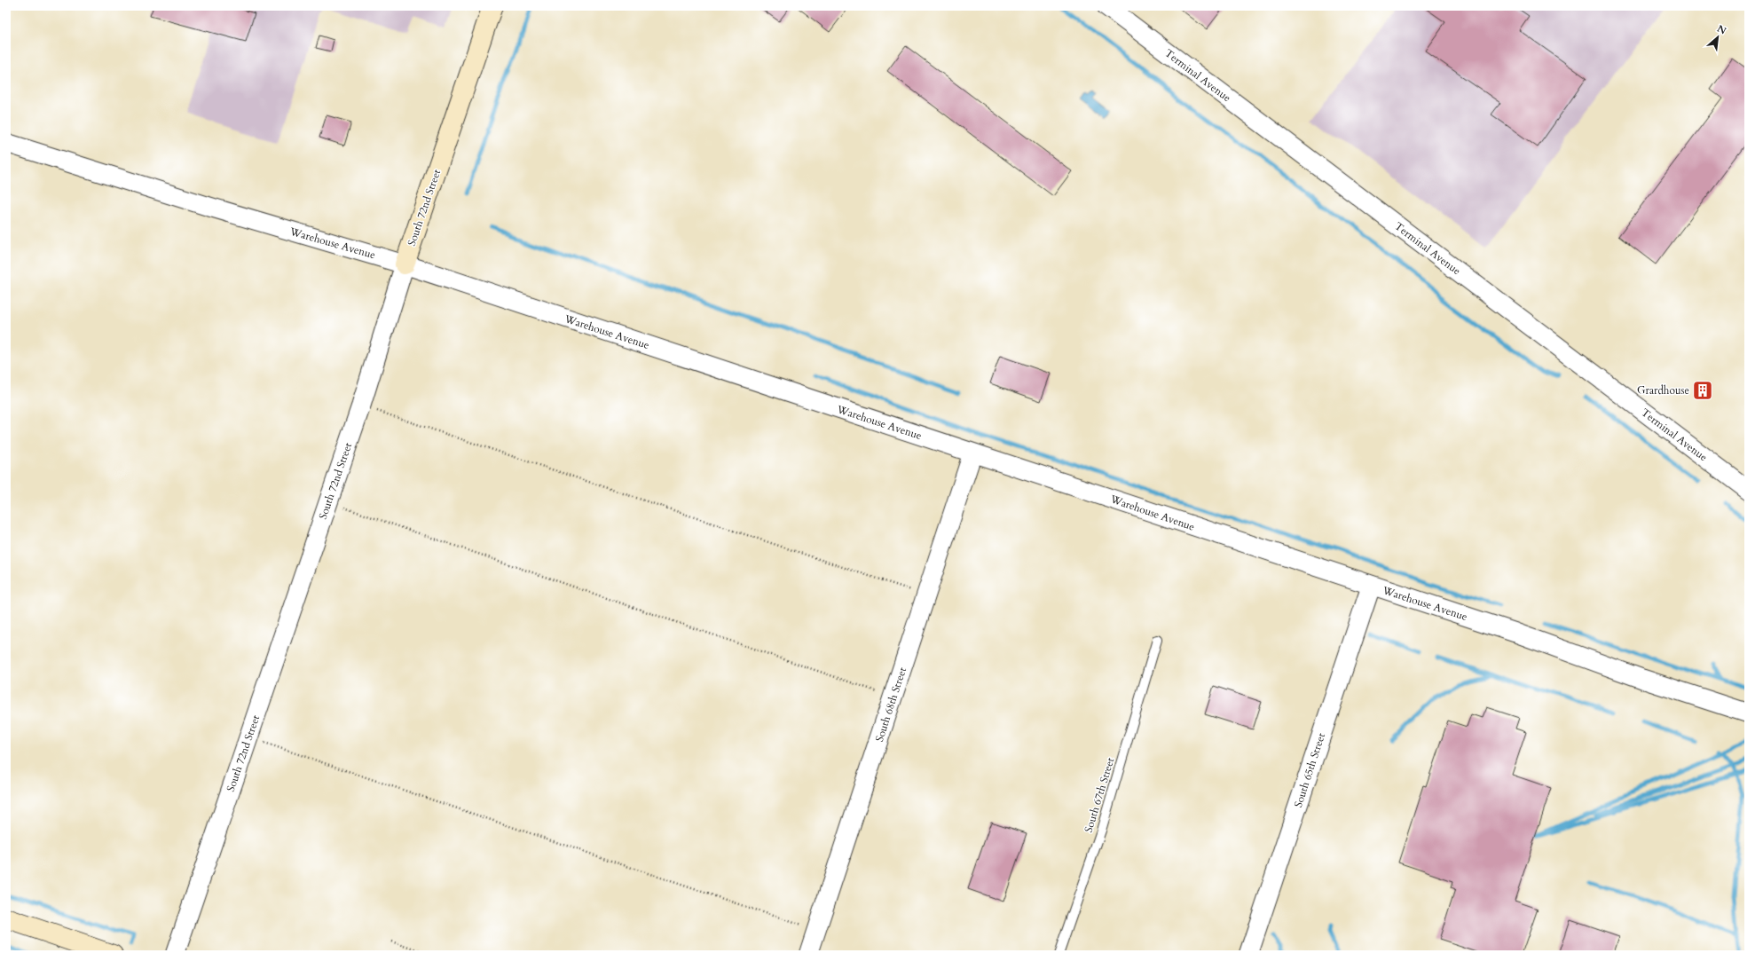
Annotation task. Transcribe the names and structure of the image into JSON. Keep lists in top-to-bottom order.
{
  "streets": {
    "street": [
      "Terminal Avenue",
      "South 72nd Street",
      "Warehouse Avenue",
      "South 68th Street",
      "South 65th Street"
    ],
    "lane": ["South 67th Street"]
  },
  "crossings": [
    ["South 72nd Street", "Warehouse Avenue"],
    ["Warehouse Avenue", "South 68th Street"],
    ["Warehouse Avenue", "South 65th Street"]
  ],
  "places": {
    "building": ["Grardhouse"]
  },
  "north": "top right"
}
